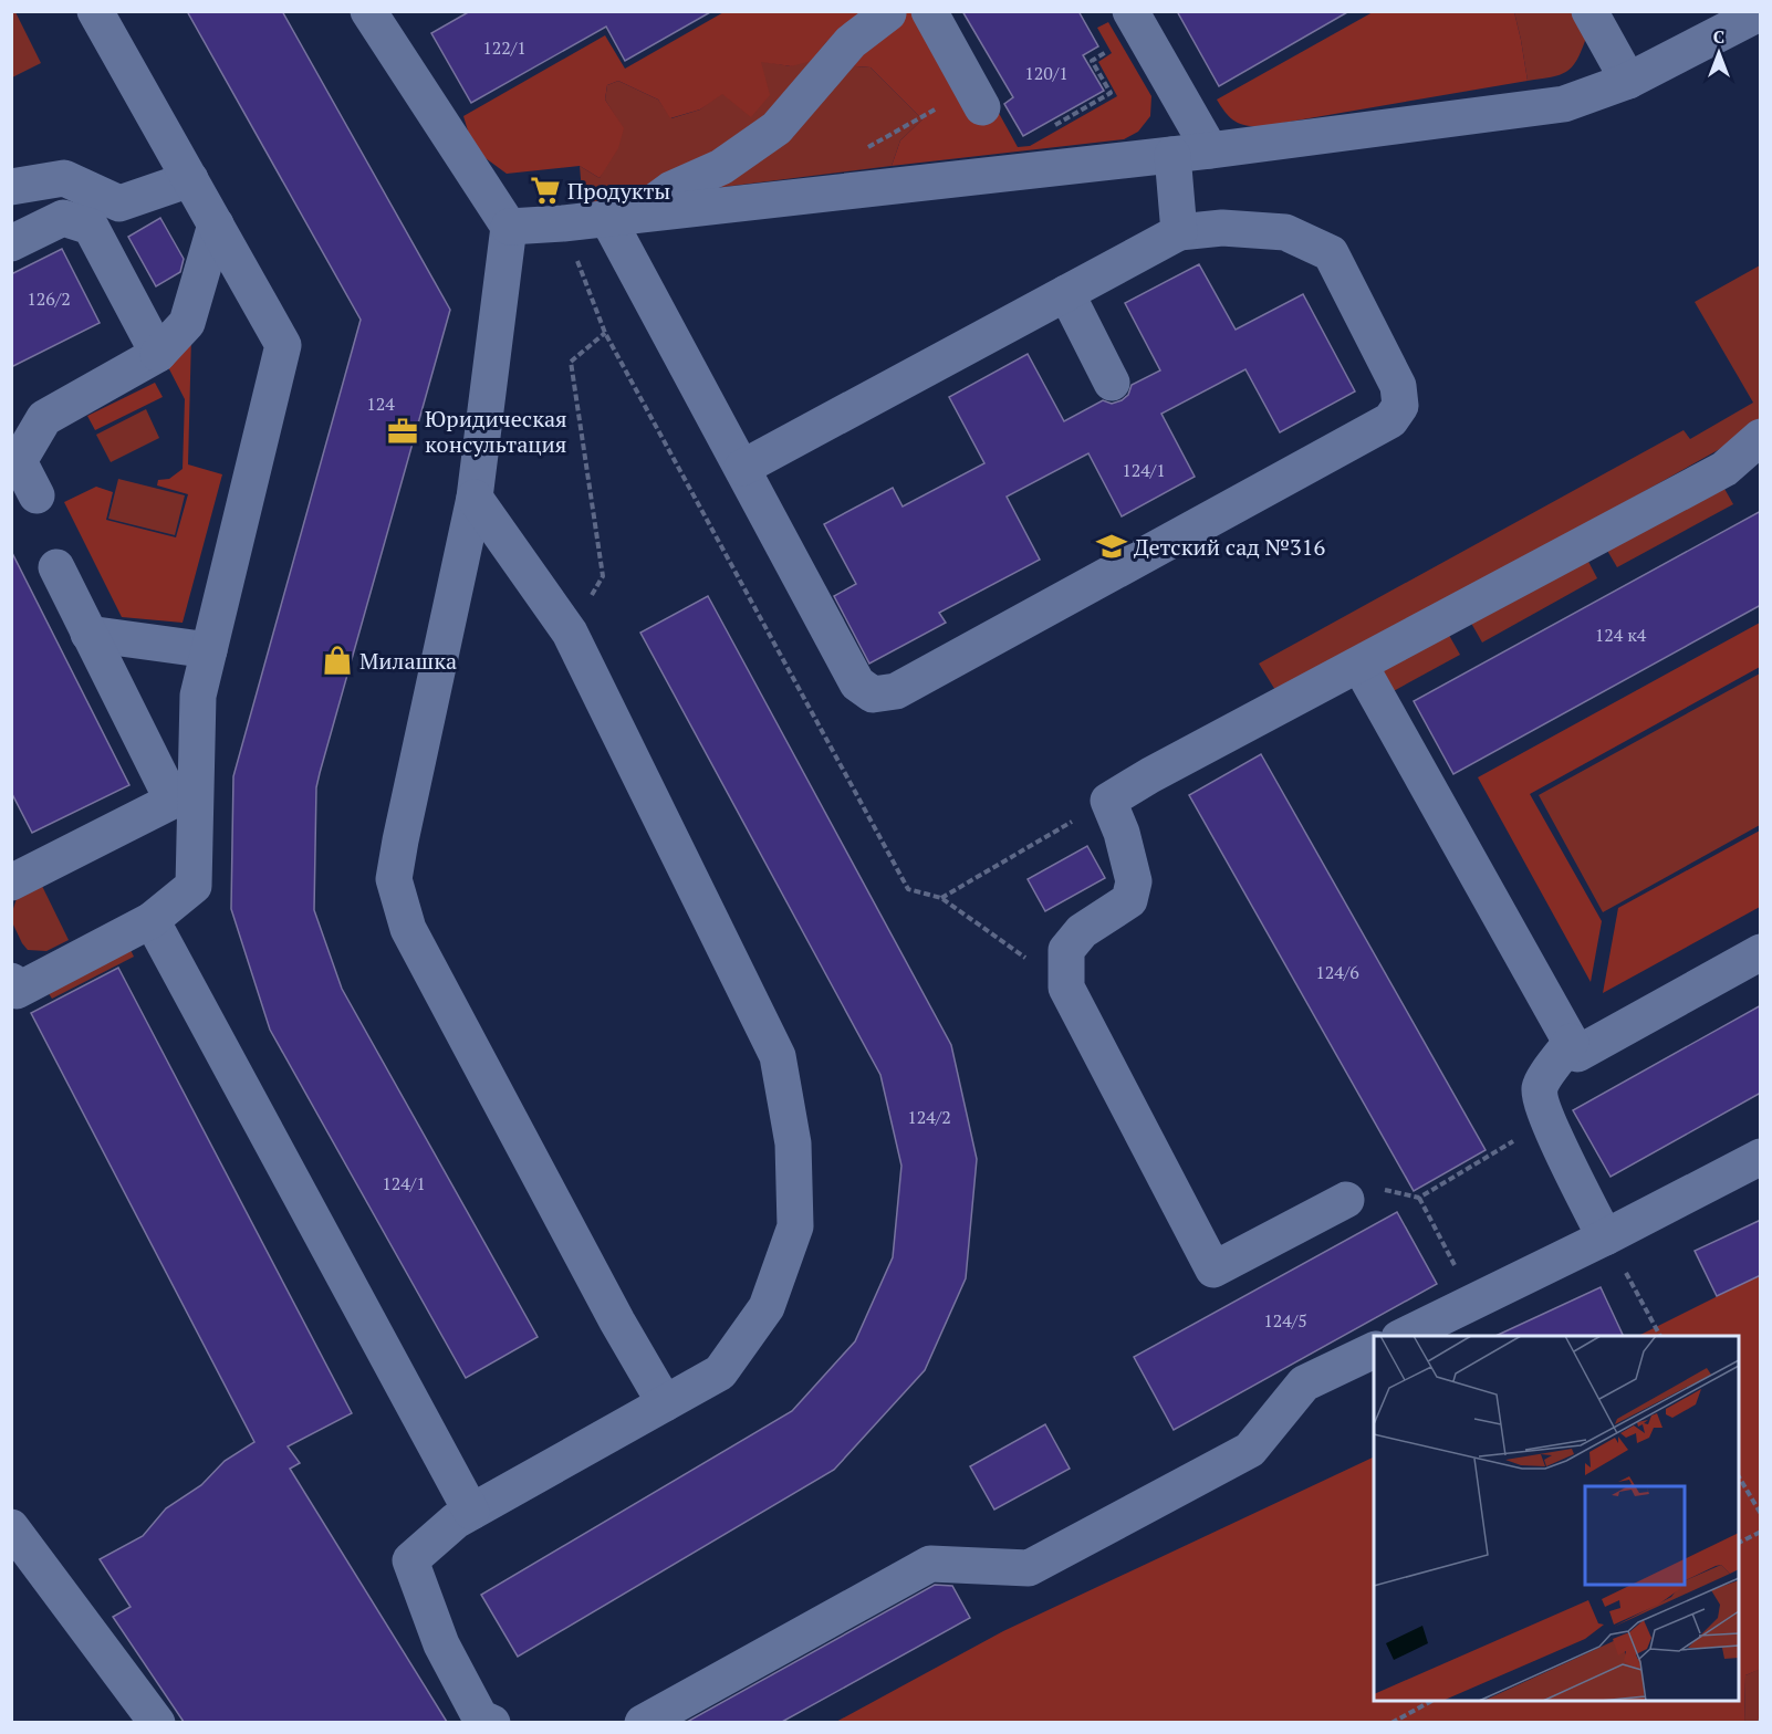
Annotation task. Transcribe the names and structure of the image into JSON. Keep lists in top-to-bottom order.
{
  "places": {
    "supermarket": ["Продукты"],
    "office": ["Юридическая консультация"],
    "school or university": ["Детский сад №316"],
    "shop": ["Милашка"]
  },
  "house_numbers": [
    "122/1",
    "120/1",
    "126/2",
    "124",
    "124/1",
    "124 к4",
    "124/6",
    "124/2",
    "124/1",
    "124/5"
  ],
  "north": "top"
}
